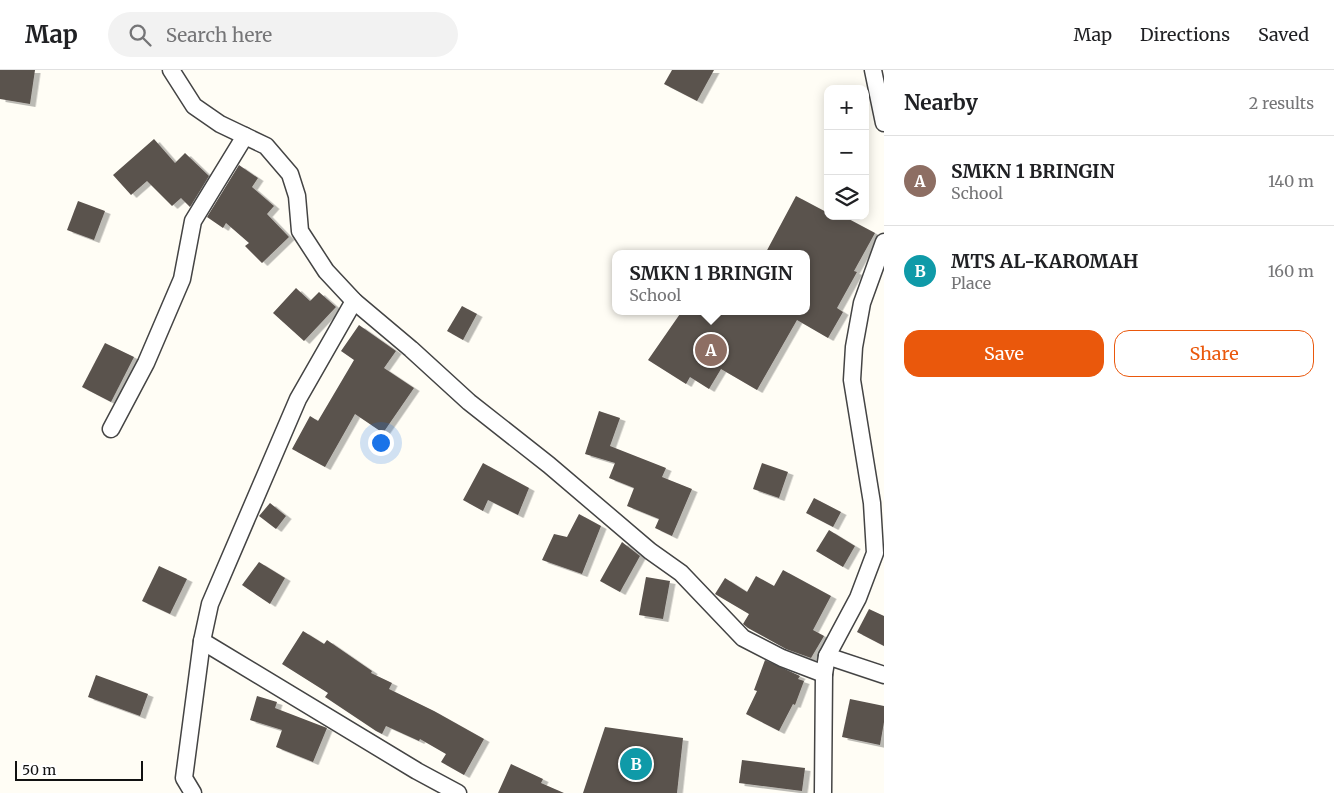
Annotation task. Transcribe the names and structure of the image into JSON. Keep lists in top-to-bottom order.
{
  "scale_bar": "50 m",
  "page": {
    "header": "Map",
    "search": "Search here",
    "nav": ["Map", "Directions", "Saved"],
    "heading": ["Nearby", "2 results"],
    "map_buttons": ["+", "−"],
    "list": [
      {
        "mark": "A",
        "name": "SMKN 1 BRINGIN",
        "note": "School",
        "value": "140 m"
      },
      {
        "mark": "B",
        "name": "MTS AL-KAROMAH",
        "note": "Place",
        "value": "160 m"
      }
    ],
    "popup": ["SMKN 1 BRINGIN", "School"],
    "buttons": ["Save", "Share"],
    "pins": ["A", "B"],
    "scale": "50 m"
  }
}
